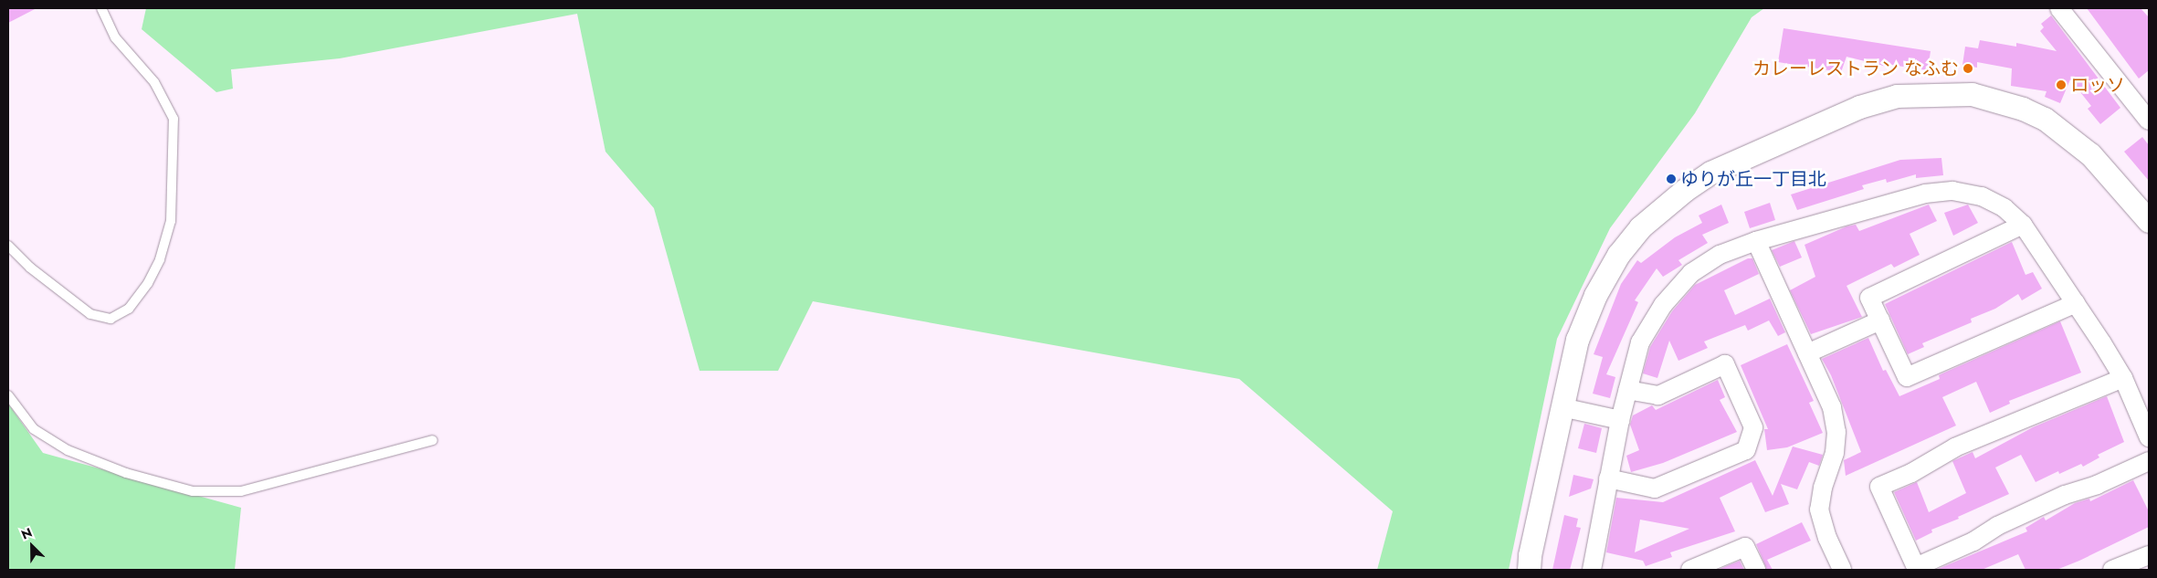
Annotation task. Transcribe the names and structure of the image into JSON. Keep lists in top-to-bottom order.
{
  "places": ["カレーレストラン なふむ", "ロッソ", "ゆりが丘一丁目北"],
  "north": "top left"
}
